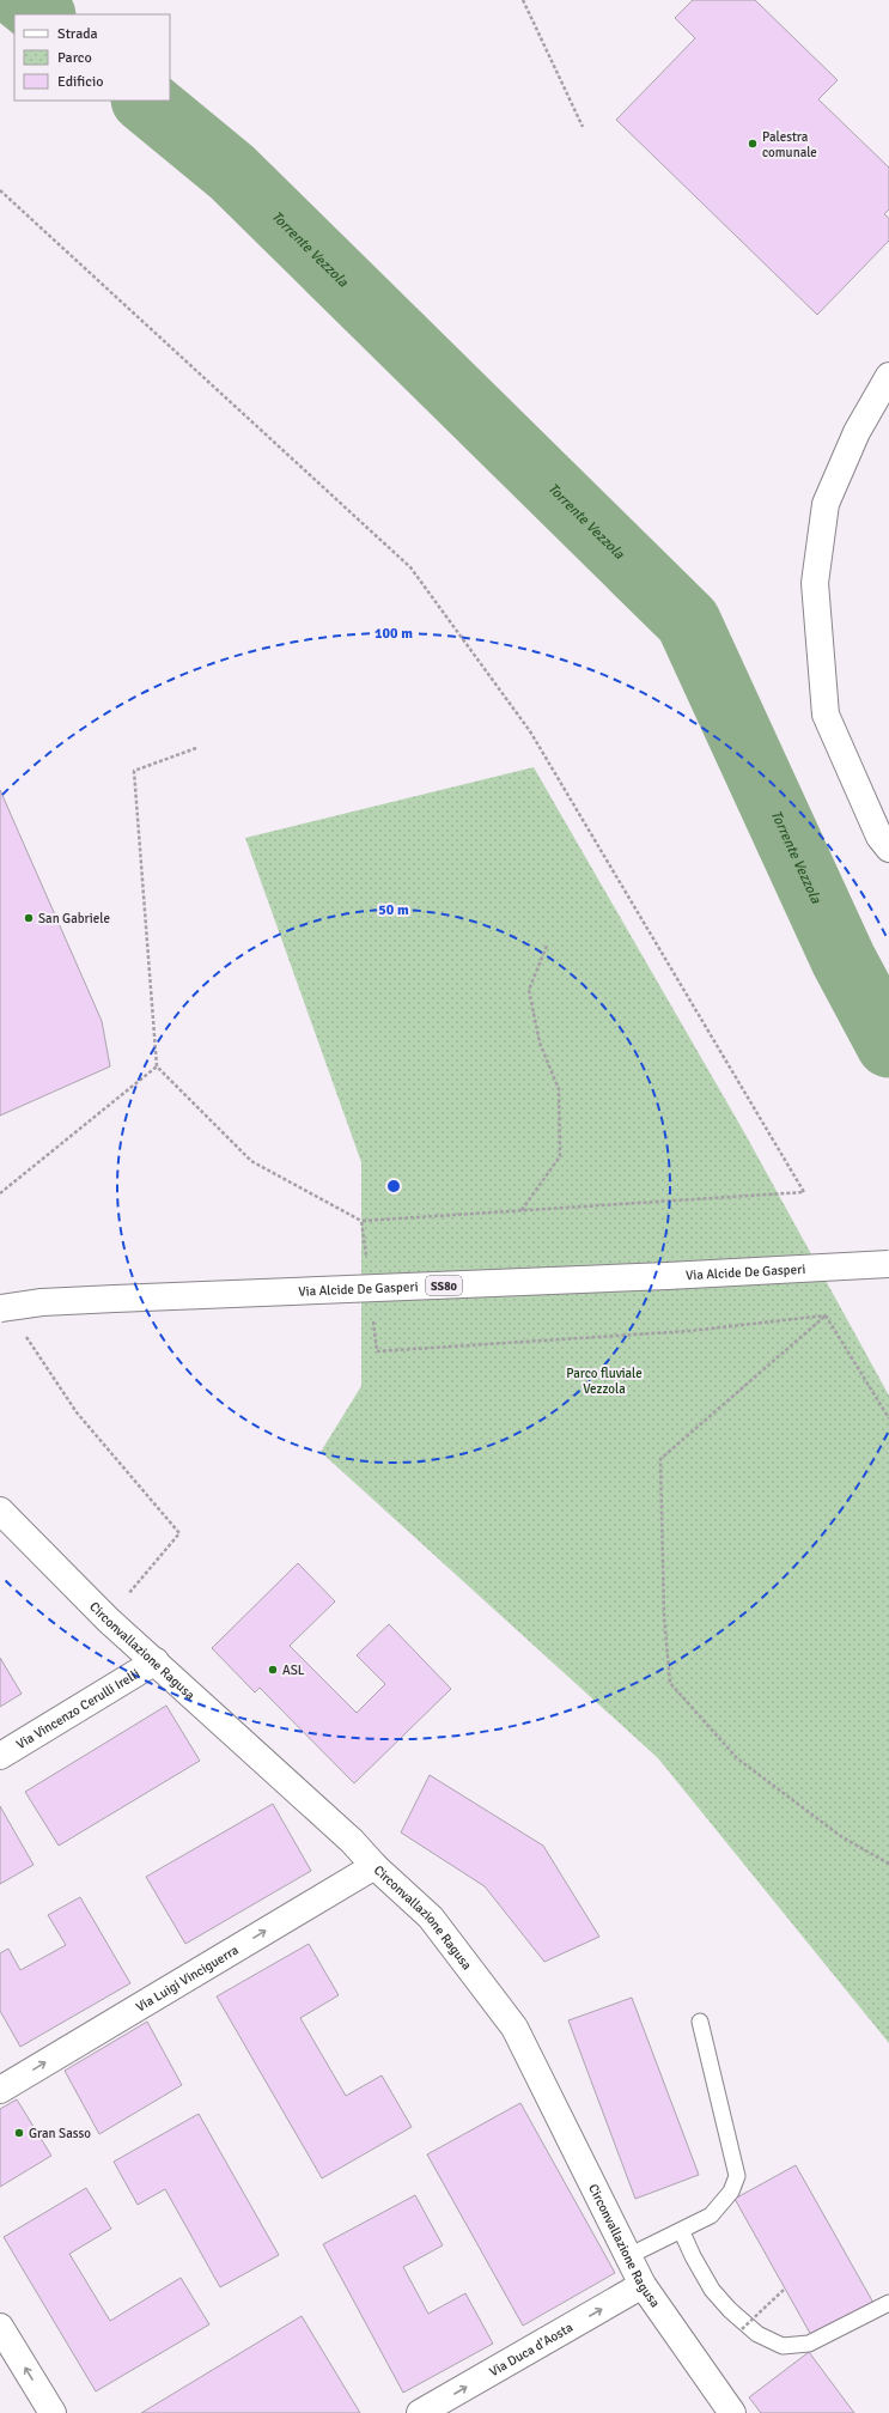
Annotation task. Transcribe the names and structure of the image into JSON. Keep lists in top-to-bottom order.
{
  "streets": {
    "street": [
      "Via Alcide De Gasperi",
      "SS80",
      "Circonvallazione Ragusa",
      "Via Vincenzo Cerulli Irelli",
      "Via Luigi Vinciguerra",
      "Via Duca d'Aosta"
    ]
  },
  "crossings": [
    ["Circonvallazione Ragusa", "Via Vincenzo Cerulli Irelli"],
    ["Circonvallazione Ragusa", "Via Luigi Vinciguerra"],
    ["Circonvallazione Ragusa", "Via Duca d'Aosta"]
  ],
  "one_way": ["Via Luigi Vinciguerra", "Via Duca d'Aosta"],
  "water": ["Torrente Vezzola"],
  "parks": ["Parco fluviale Vezzola"],
  "places": [
    "Palestra comunale",
    "San Gabriele",
    "ASL",
    "Gran Sasso"
  ],
  "legend": ["Strada", "Parco", "Edificio"],
  "rings": ["100 m", "50 m"]
}
